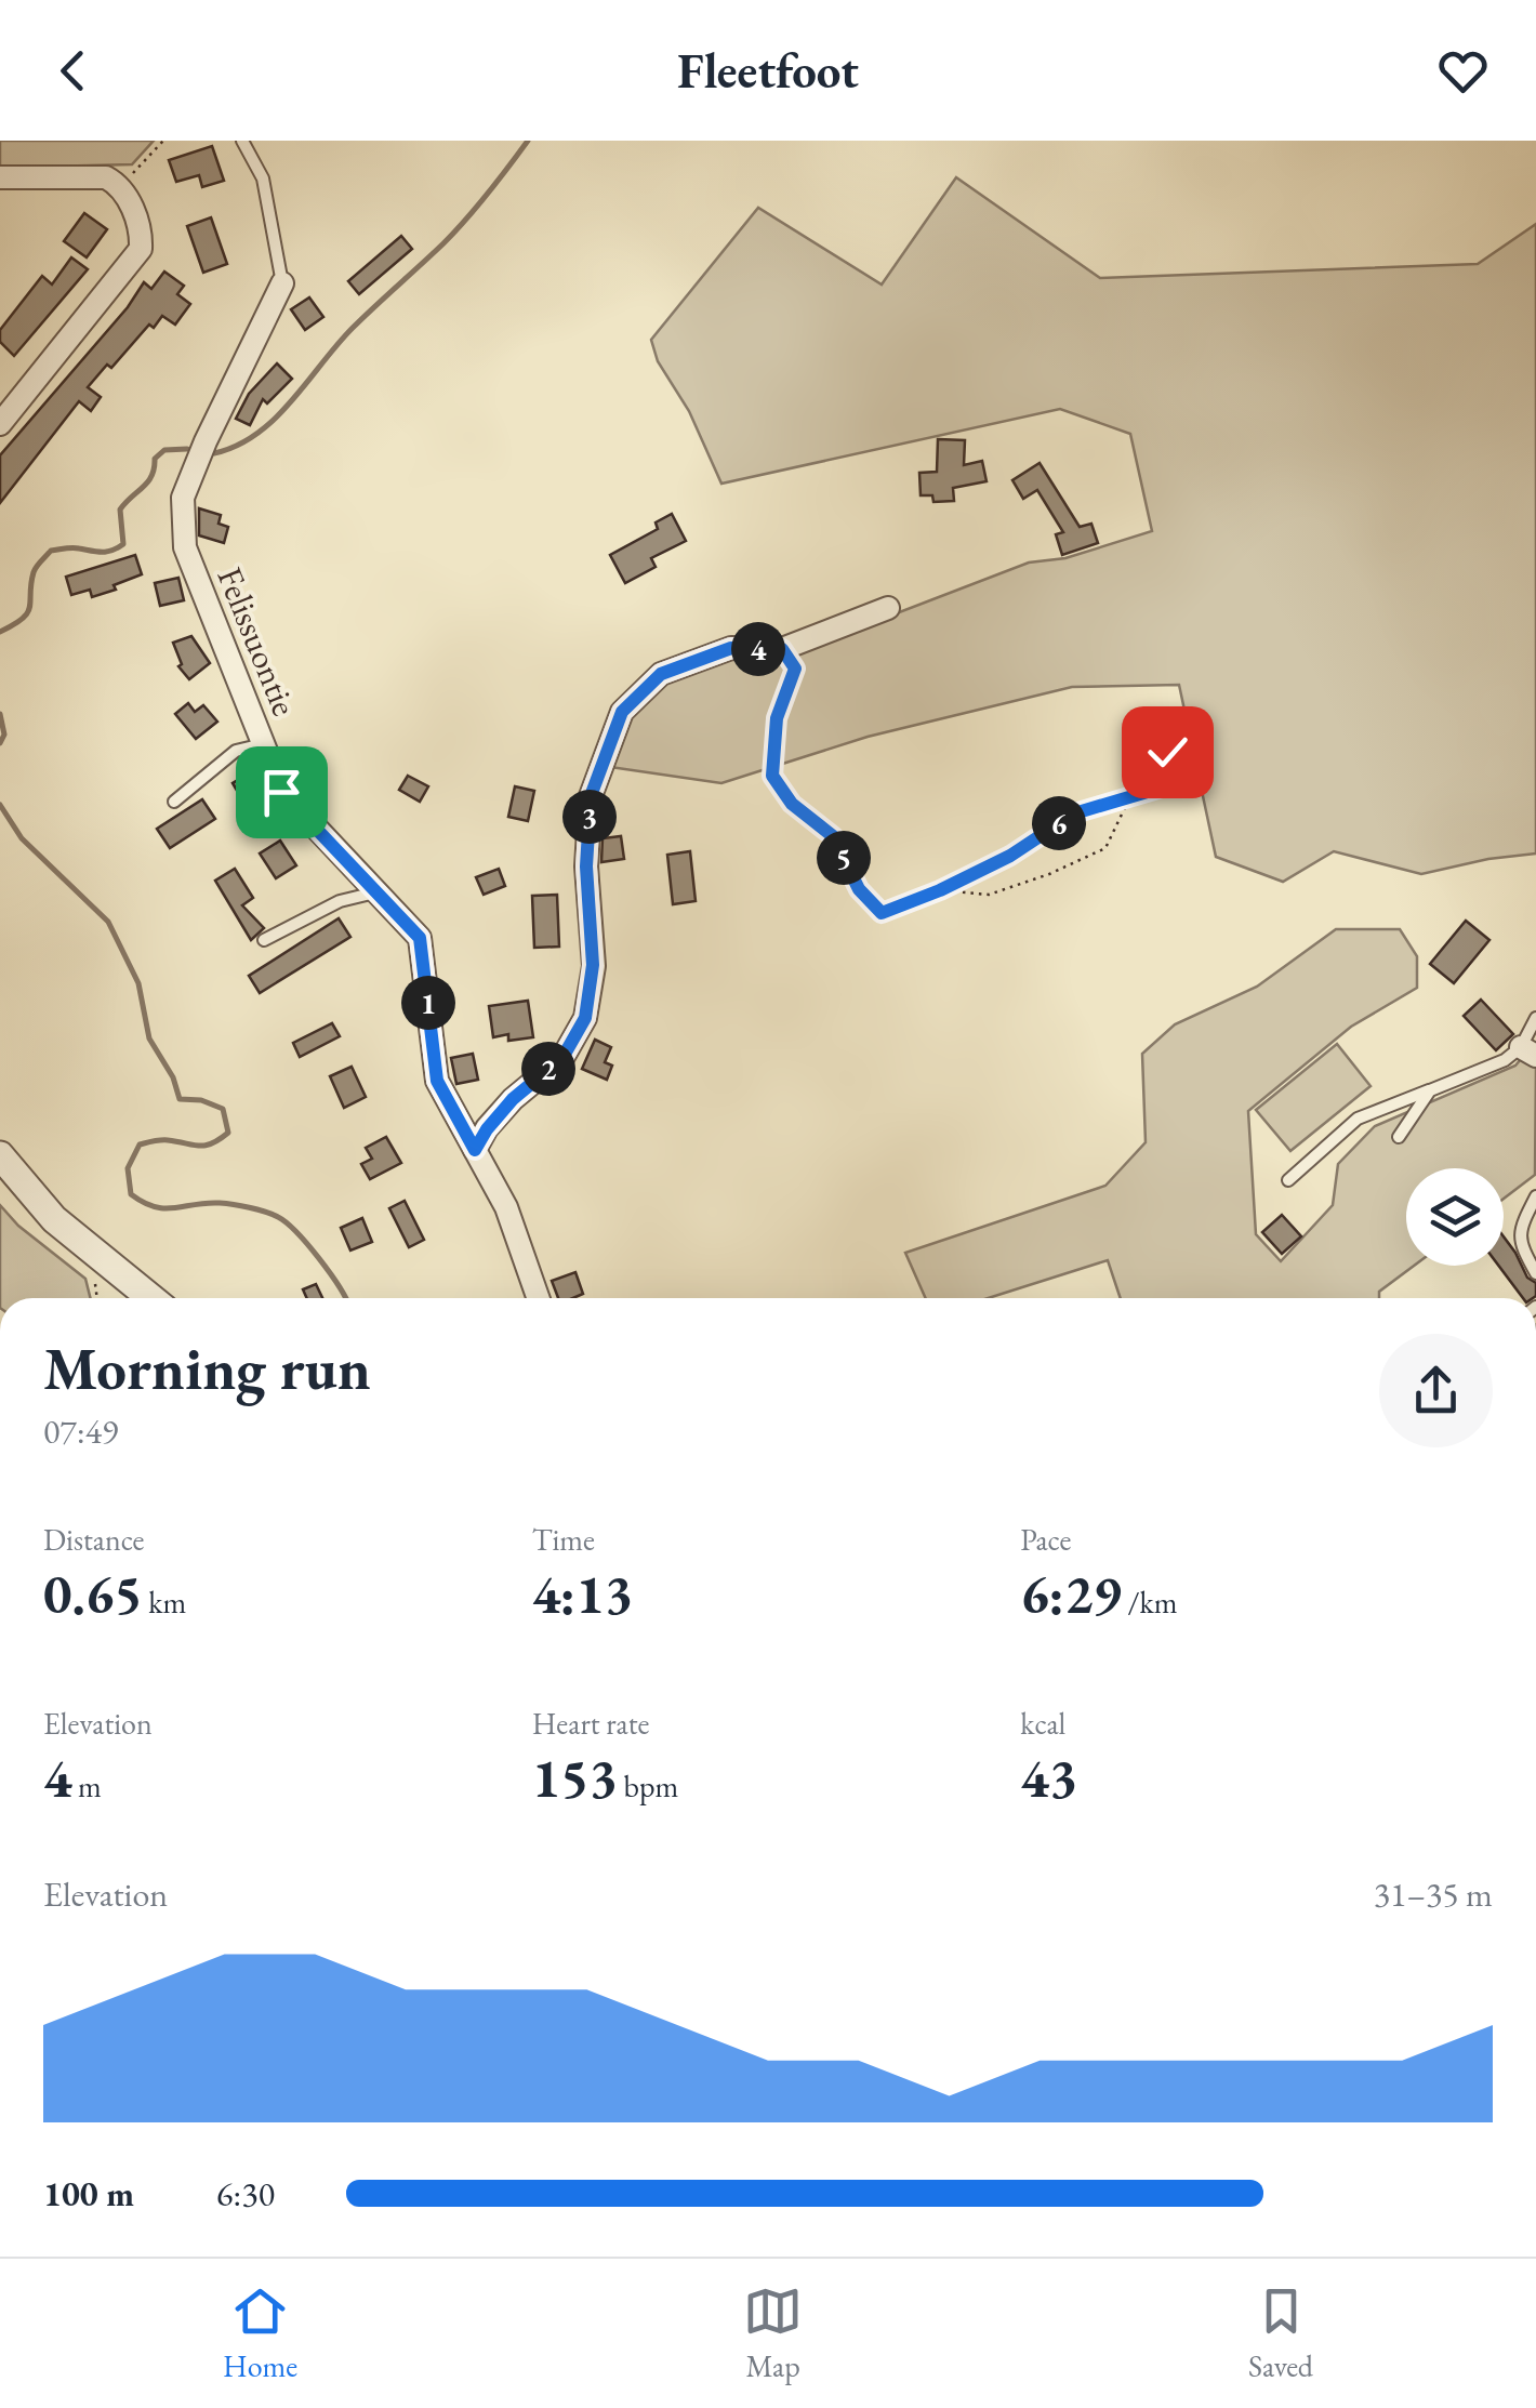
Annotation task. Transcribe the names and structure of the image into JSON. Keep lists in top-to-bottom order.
{
  "streets": {
    "street": ["Felissuontie"]
  },
  "page": {
    "header": "Fleetfoot",
    "pins": [
      "4",
      "3",
      "6",
      "5",
      "1",
      "2"
    ],
    "heading": ["Morning run", "07:49"],
    "stats": [
      ["Distance", "0.65 km"],
      ["Time", "4:13"],
      ["Pace", "6:29 /km"],
      ["Elevation", "4 m"],
      ["Heart rate", "153 bpm"],
      ["kcal", "43"]
    ],
    "chart": ["Elevation", "31–35 m"],
    "list": [
      {
        "name": "100 m",
        "note": "6:30"
      }
    ],
    "tabs": ["Home", "Map", "Saved"]
  }
}
